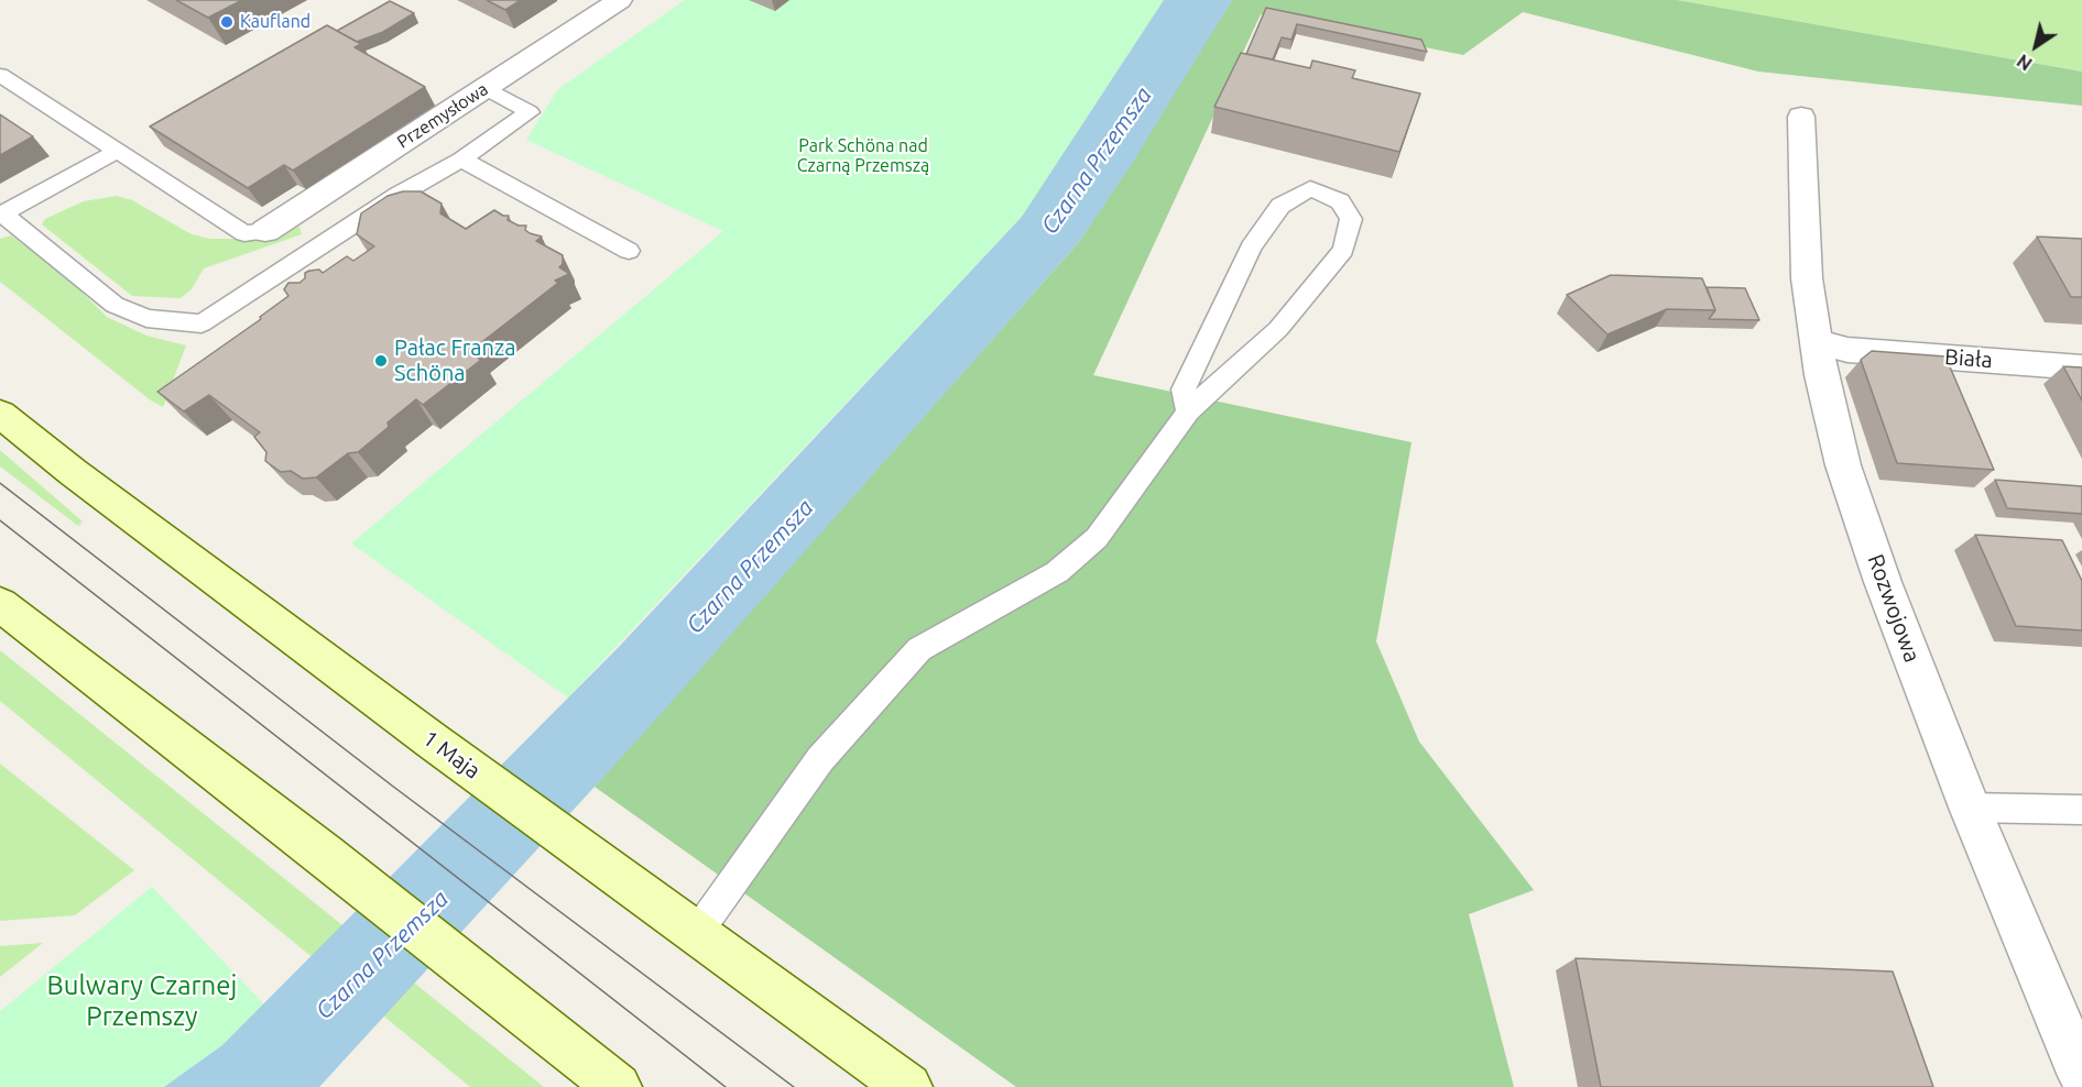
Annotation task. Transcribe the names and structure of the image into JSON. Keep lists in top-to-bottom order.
{
  "streets": {
    "main road": ["1 Maja"],
    "street": ["Przemysłowa", "Biała", "Rozwojowa"]
  },
  "crossings": [
    ["Biała", "Rozwojowa"]
  ],
  "water": ["Czarna Przemsza"],
  "parks": ["Park Schöna nad Czarną Przemszą", "Bulwary Czarnej Przemszy"],
  "places": ["Kaufland", "Pałac Franza Schöna"],
  "north": "bottom left"
}
